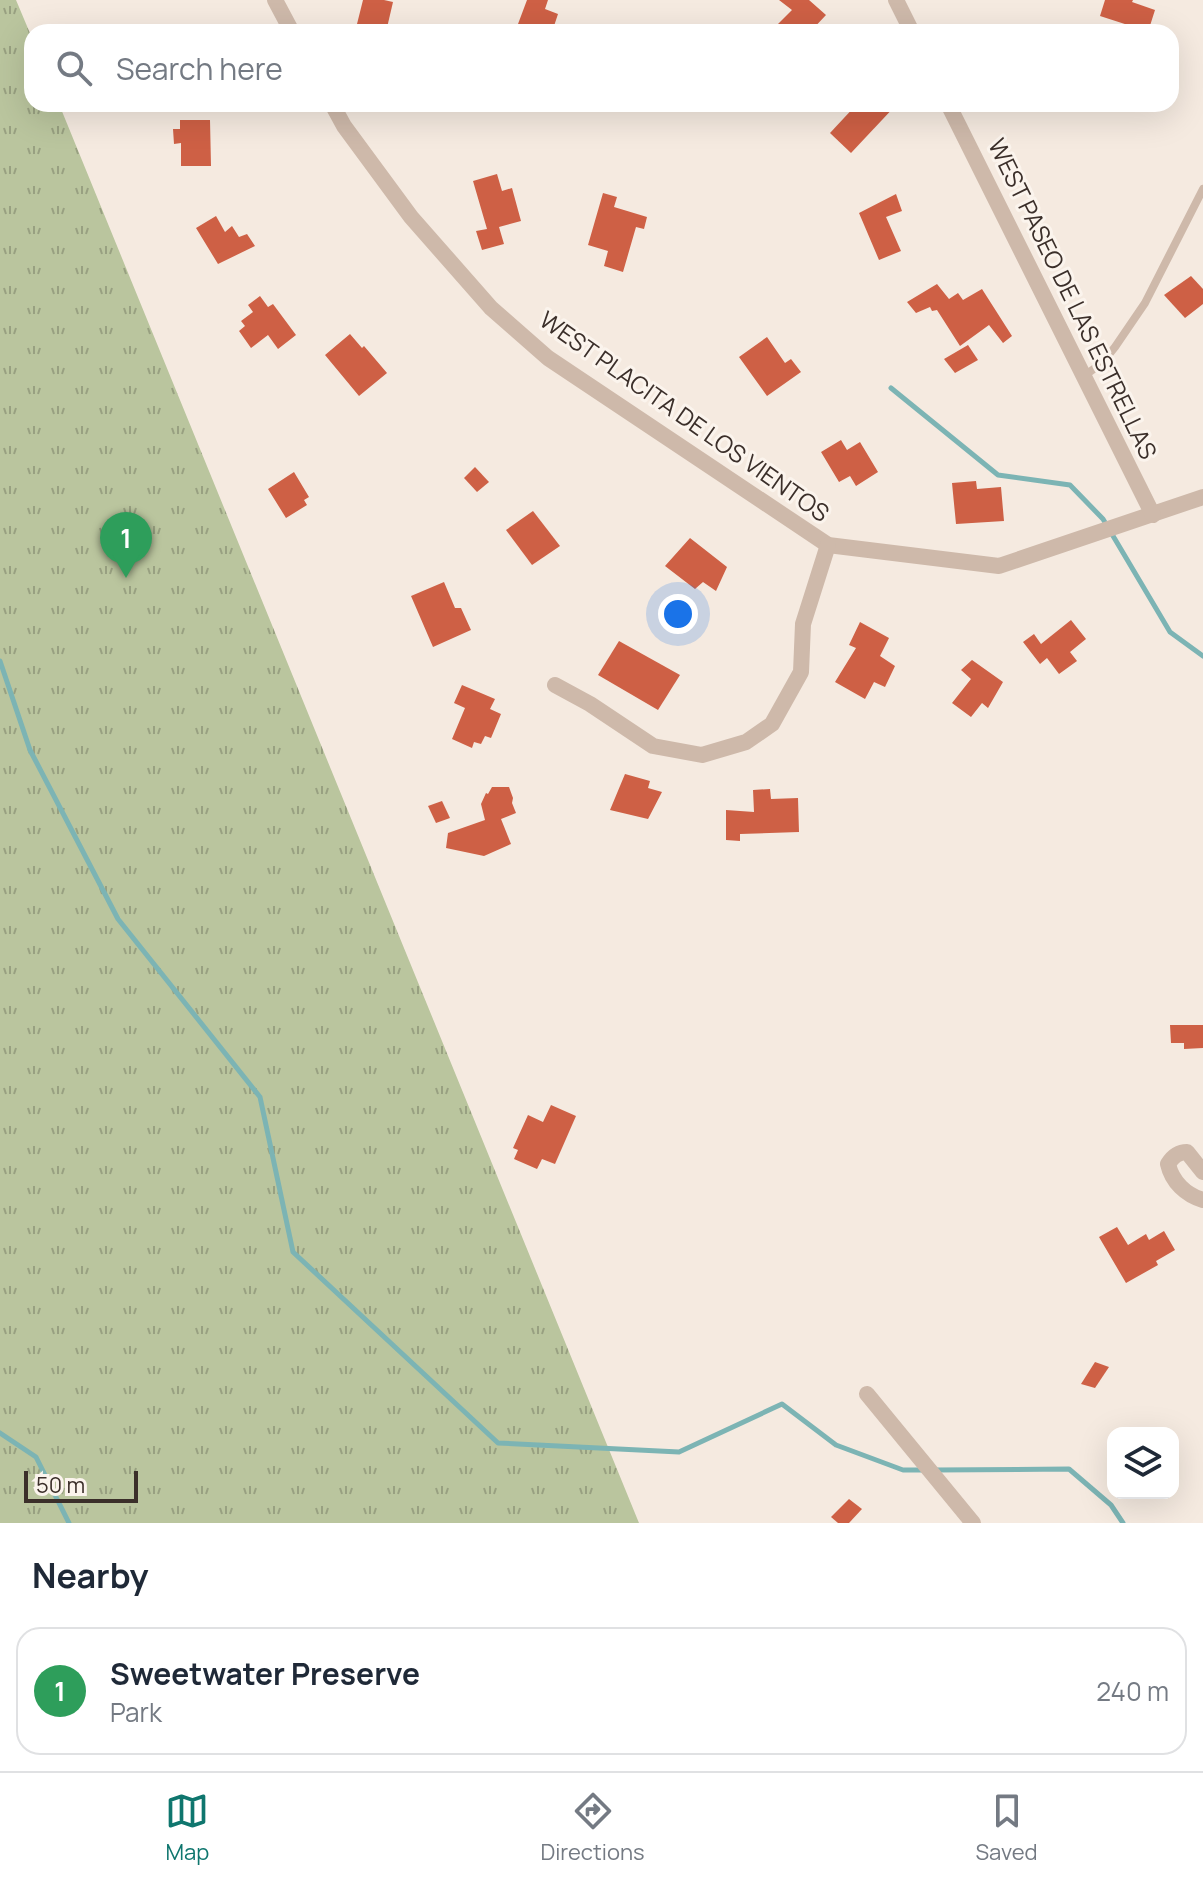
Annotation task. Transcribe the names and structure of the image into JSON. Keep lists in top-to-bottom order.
{
  "streets": {
    "street": ["WEST PASEO DE LAS ESTRELLAS", "WEST PLACITA DE LOS VIENTOS"]
  },
  "scale_bar": "50 m",
  "page": {
    "search": "Search here",
    "pins": "1",
    "scale": "50 m",
    "heading": "Nearby",
    "list": [
      {
        "mark": "1",
        "name": "Sweetwater Preserve",
        "note": "Park",
        "value": "240 m"
      }
    ],
    "nav": ["Map", "Directions", "Saved"]
  }
}
